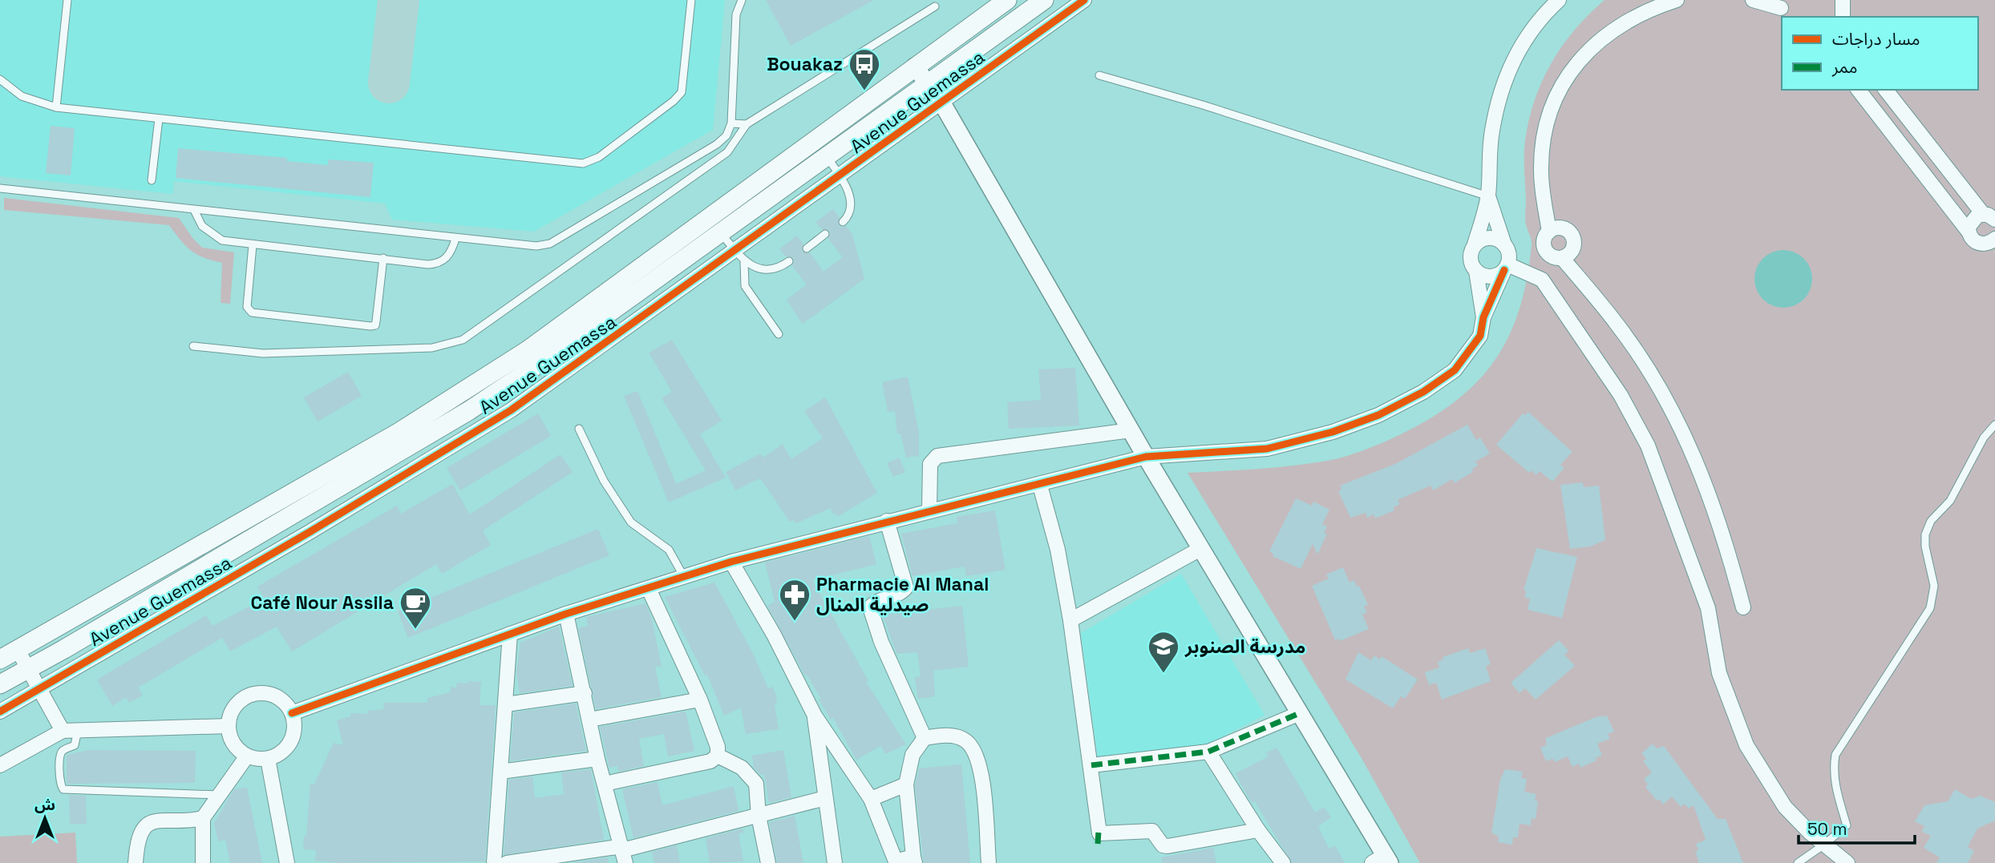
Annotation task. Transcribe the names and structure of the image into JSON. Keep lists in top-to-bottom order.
{
  "streets": {
    "main road": ["Avenue Guemassa"]
  },
  "places": {
    "bus stop": ["Bouakaz"],
    "pharmacy": ["Pharmacie Al Manal صيدلية المنال"],
    "cafe": ["Café Nour Assila"],
    "school or university": ["مدرسة الصنوبر"]
  },
  "legend": ["مسار دراجات", "ممر"],
  "scale_bar": "50 m",
  "north": "top"
}
